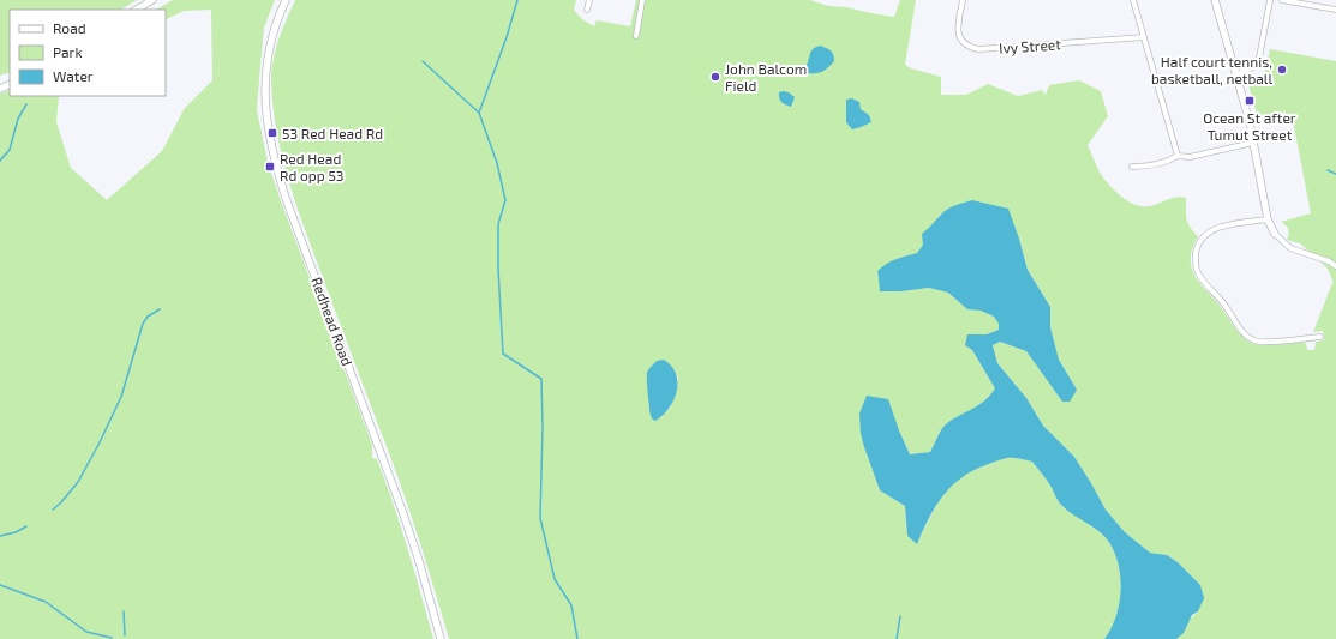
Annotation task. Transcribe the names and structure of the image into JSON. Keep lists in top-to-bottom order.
{
  "streets": {
    "main road": ["Redhead Road"],
    "street": ["Ivy Street"]
  },
  "places": {
    "other": ["Half court tennis, basketball, netball", "John Balcom Field"],
    "transit": ["Ocean St after Tumut Street", "53 Red Head Rd", "Red Head Rd opp 53"]
  },
  "legend": ["Road", "Park", "Water"]
}
